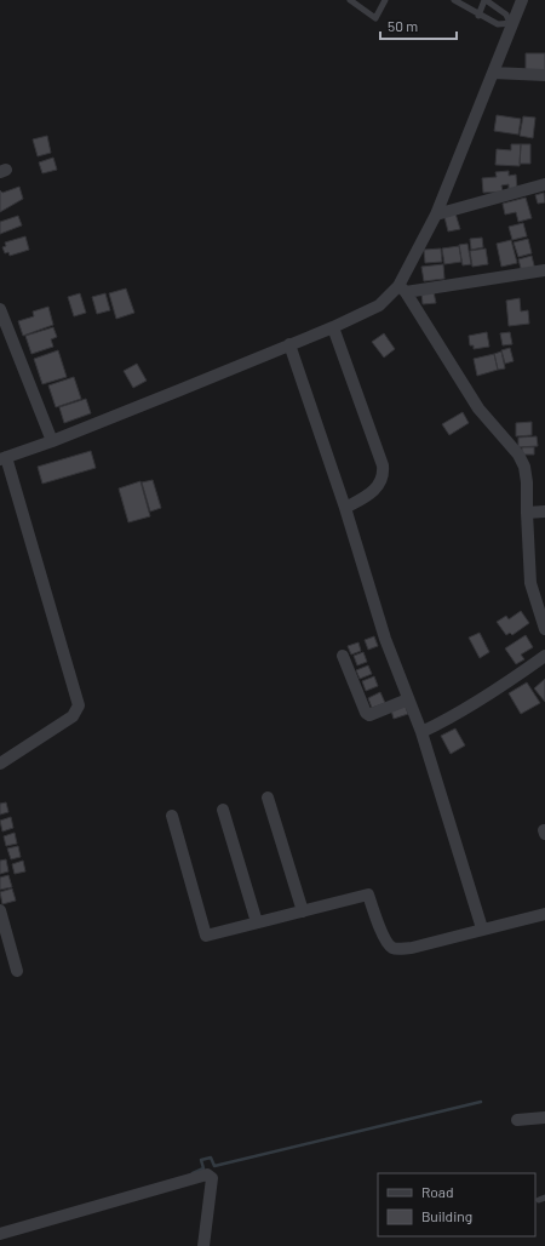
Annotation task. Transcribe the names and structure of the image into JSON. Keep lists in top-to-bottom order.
{
  "legend": ["Road", "Building"],
  "scale_bar": "50 m"
}
